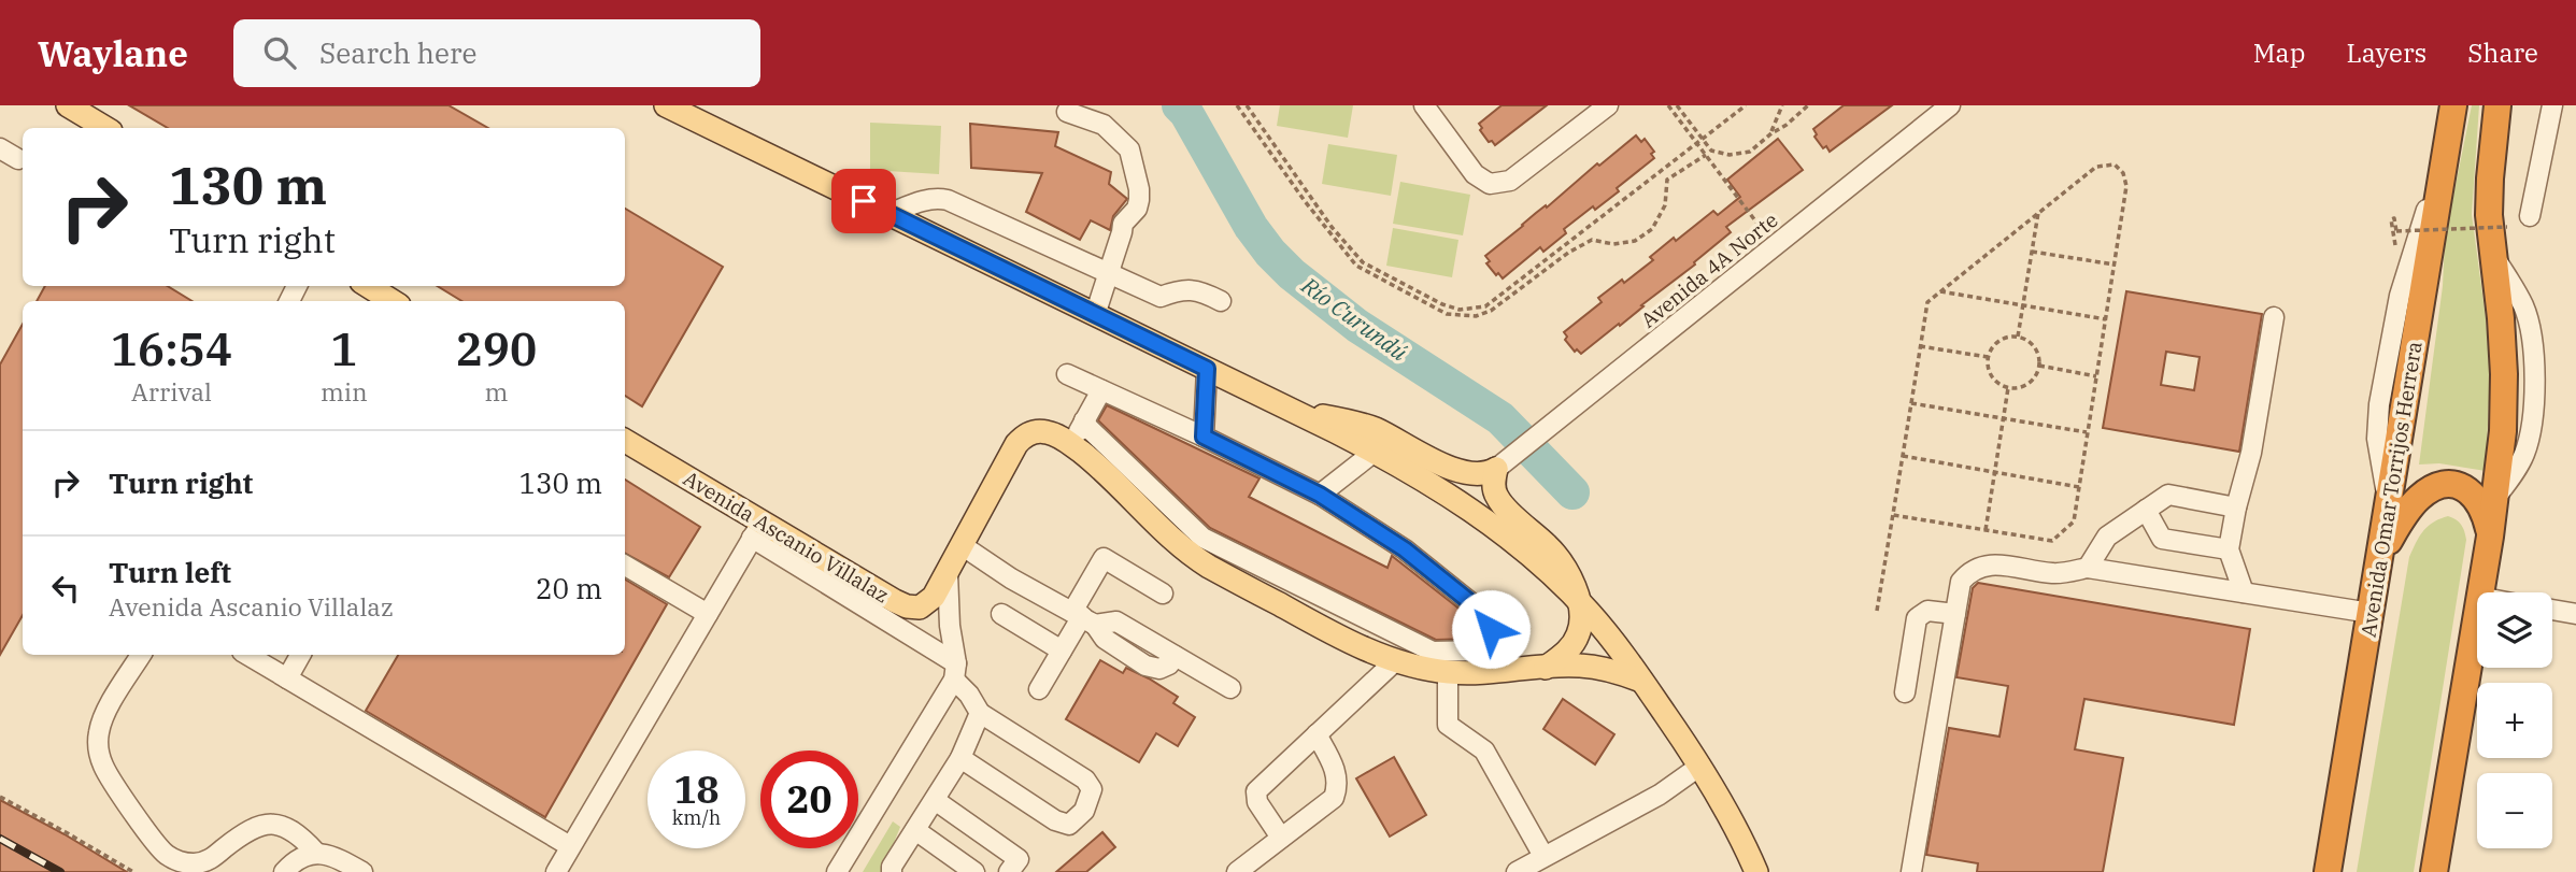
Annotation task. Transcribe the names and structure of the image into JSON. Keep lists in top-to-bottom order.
{
  "streets": {
    "highway": ["Avenida Omar Torrijos Herrera"],
    "main road": ["Avenida Ascanio Villalaz"],
    "street": ["Avenida 4A Norte"]
  },
  "water": ["Río Curundú"],
  "page": {
    "header": "Waylane",
    "search": "Search here",
    "nav": ["Map", "Layers", "Share"],
    "turn": ["130 m", "Turn right"],
    "eta": [
      "16:54",
      "Arrival",
      "1",
      "min",
      "290",
      "m"
    ],
    "list": [
      {
        "name": "Turn right",
        "value": "130 m"
      },
      {
        "name": "Turn left",
        "note": "Avenida Ascanio Villalaz",
        "value": "20 m"
      }
    ],
    "map_buttons": ["+", "−"],
    "speed": "18 km/h",
    "limit": "20"
  }
}
